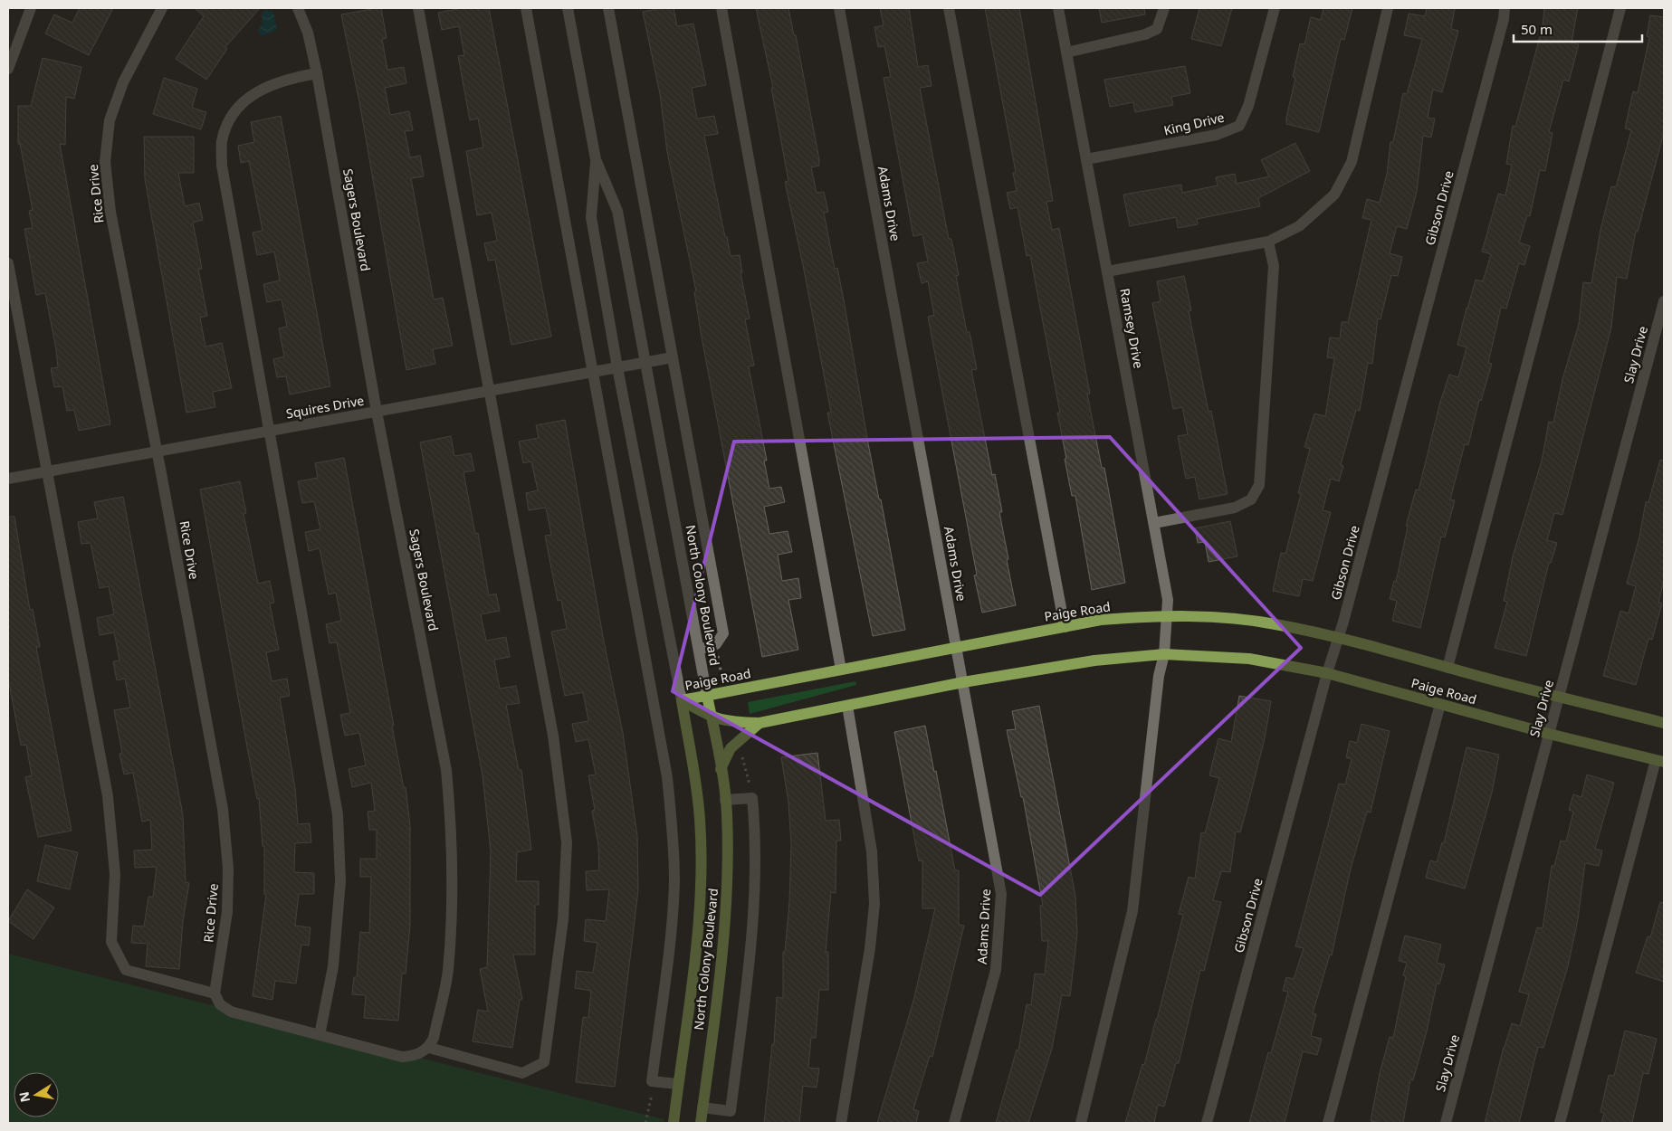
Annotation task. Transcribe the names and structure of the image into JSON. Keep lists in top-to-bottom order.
{
  "streets": {
    "main road": ["North Colony Boulevard", "Paige Road"],
    "street": [
      "King Drive",
      "Rice Drive",
      "Adams Drive",
      "Gibson Drive",
      "Sagers Boulevard",
      "Ramsey Drive",
      "Slay Drive",
      "Squires Drive"
    ]
  },
  "crossings": [
    ["King Drive", "Ramsey Drive"],
    ["Rice Drive", "Squires Drive"],
    ["Adams Drive", "Paige Road"],
    ["Gibson Drive", "Paige Road"],
    ["Sagers Boulevard", "Squires Drive"],
    ["Ramsey Drive", "Paige Road"],
    ["Slay Drive", "Paige Road"],
    ["Squires Drive", "North Colony Boulevard"],
    ["North Colony Boulevard", "Paige Road"]
  ],
  "scale_bar": "50 m",
  "north": "left"
}
